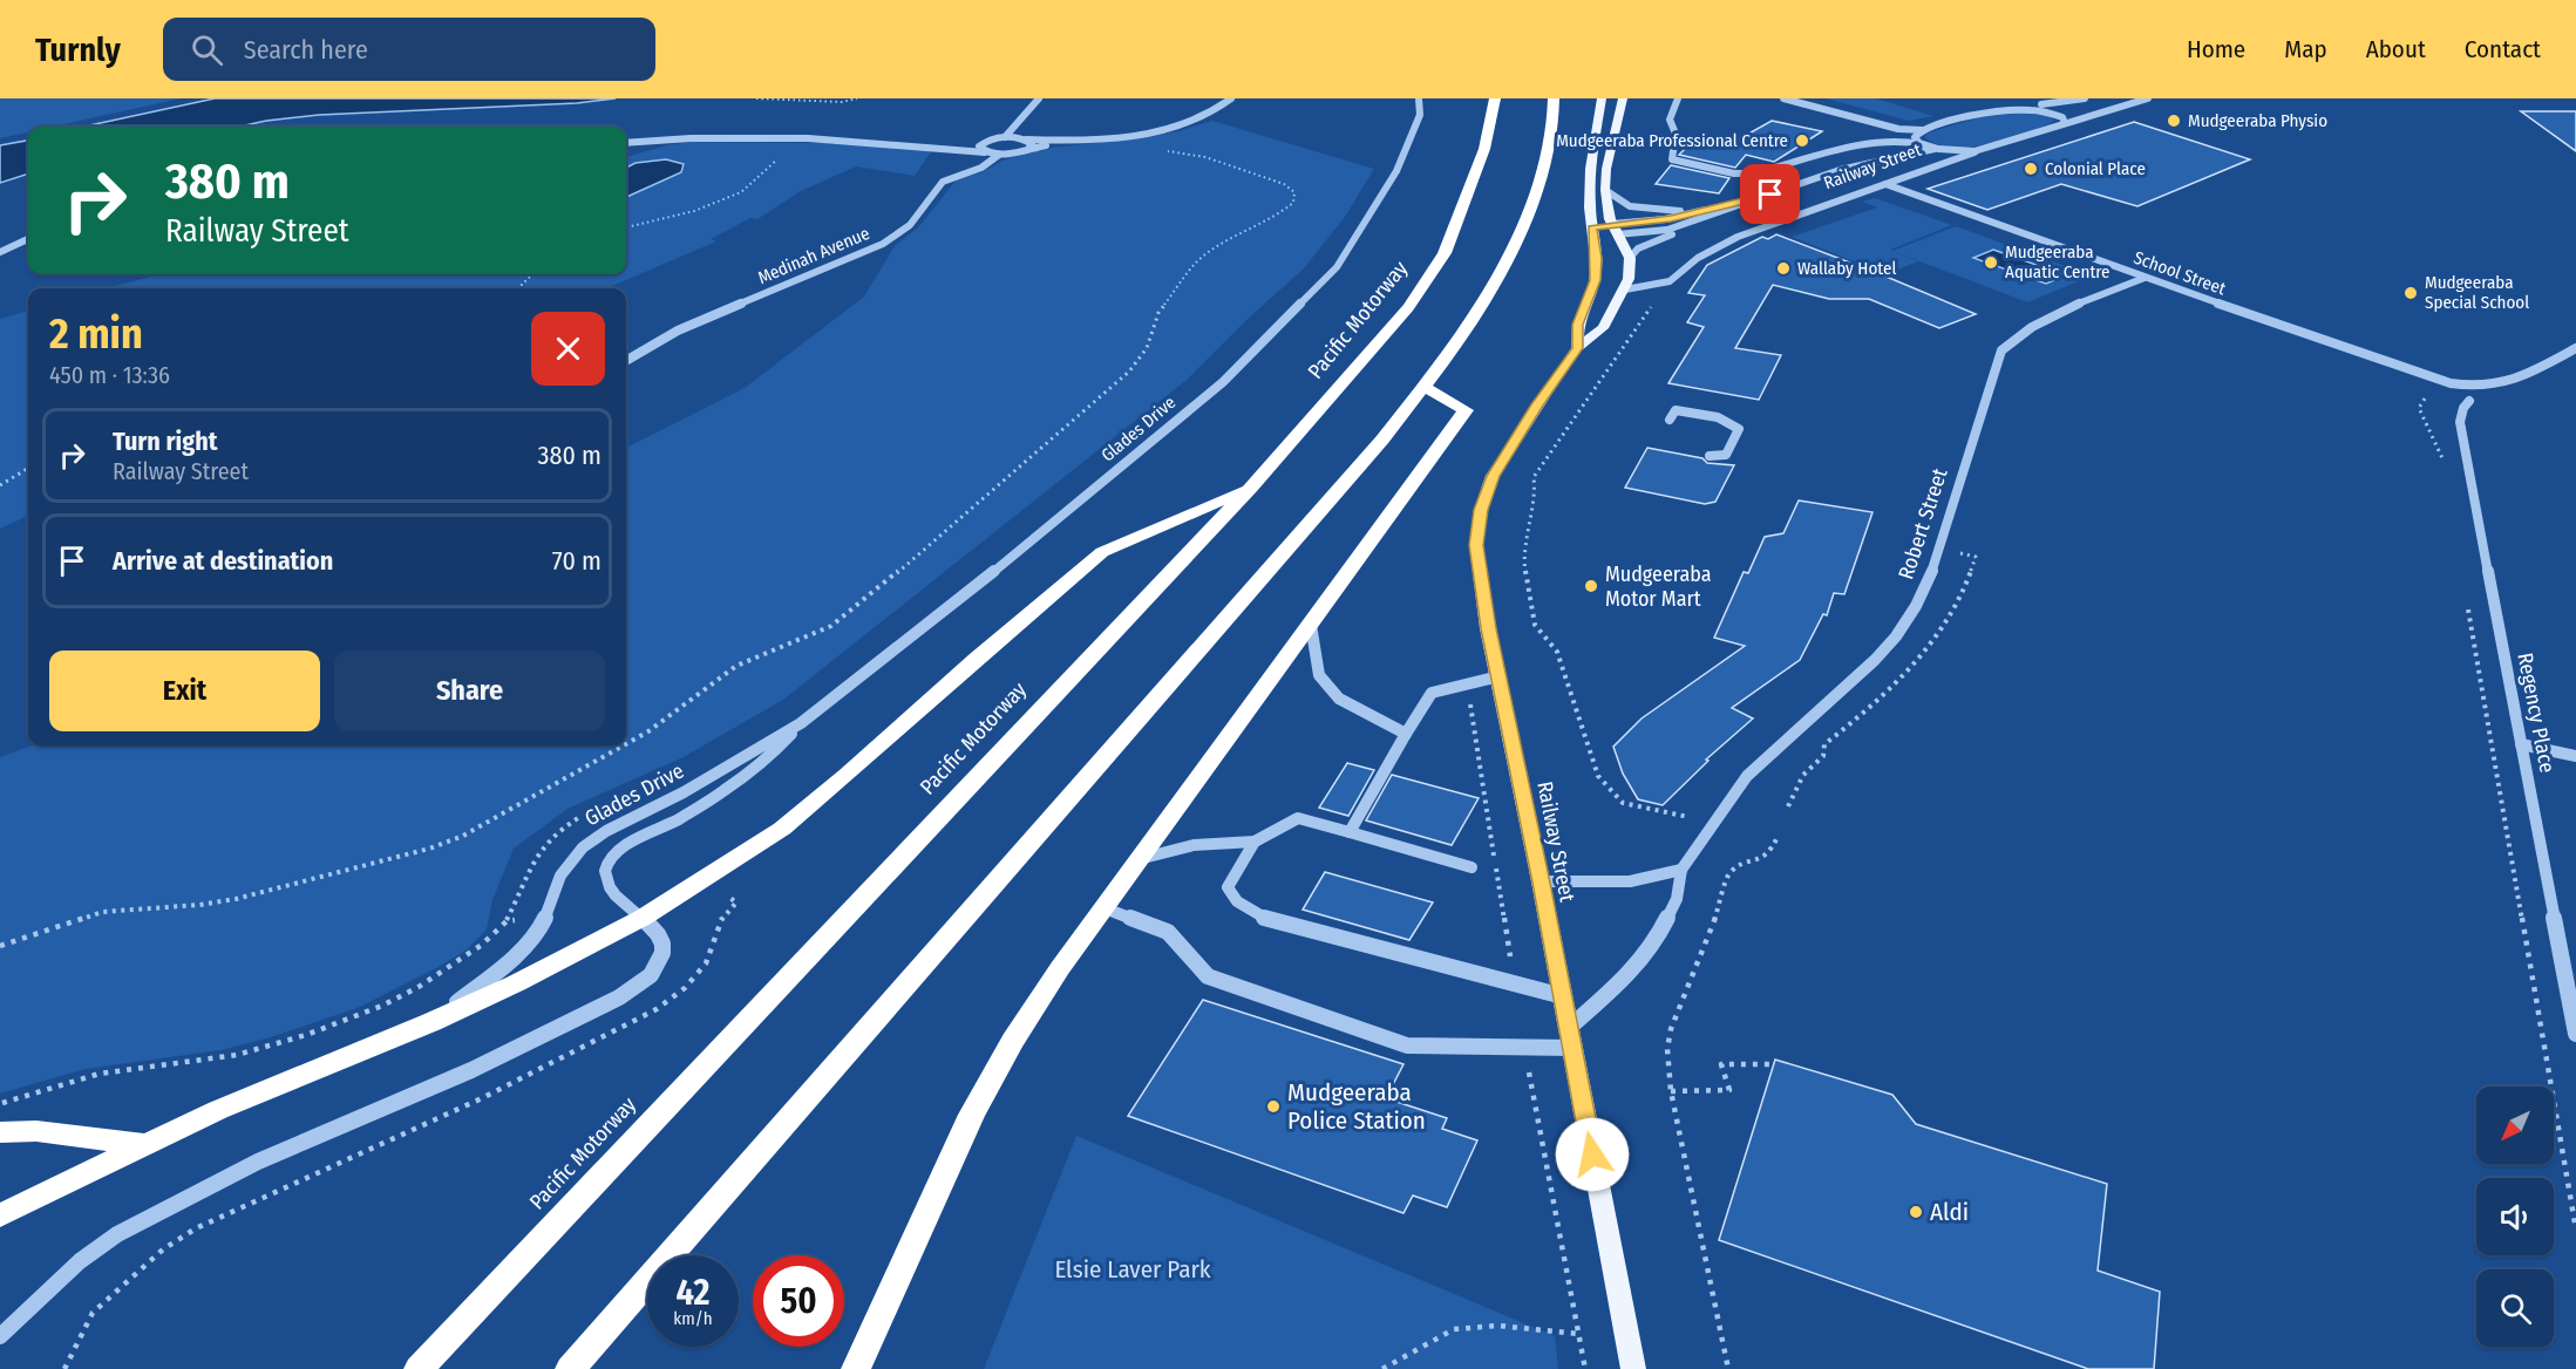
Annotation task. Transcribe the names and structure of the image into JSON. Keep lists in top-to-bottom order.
{
  "streets": {
    "highway": ["Pacific Motorway"],
    "main road": ["Railway Street"],
    "street": [
      "Medinah Avenue",
      "School Street",
      "Glades Drive",
      "Robert Street",
      "Regency Place"
    ]
  },
  "crossings": [
    ["Railway Street", "School Street"],
    ["Railway Street", "Robert Street"],
    ["School Street", "Robert Street"]
  ],
  "parks": ["Elsie Laver Park"],
  "places": [
    "Mudgeeraba Physio",
    "Mudgeeraba Professional Centre",
    "Colonial Place",
    "Mudgeeraba Aquatic Centre",
    "Wallaby Hotel",
    "Mudgeeraba Special School",
    "Mudgeeraba Motor Mart",
    "Mudgeeraba Police Station",
    "Aldi"
  ],
  "north": "bottom left",
  "page": {
    "header": "Turnly",
    "search": "Search here",
    "nav": [
      "Home",
      "Map",
      "About",
      "Contact"
    ],
    "turn": ["380 m", "Railway Street"],
    "heading": ["2 min", "450 m · 13:36"],
    "list": [
      {
        "name": "Turn right",
        "note": "Railway Street",
        "value": "380 m"
      },
      {
        "name": "Arrive at destination",
        "value": "70 m"
      }
    ],
    "buttons": ["Exit", "Share"],
    "speed": "42 km/h",
    "limit": "50"
  }
}
